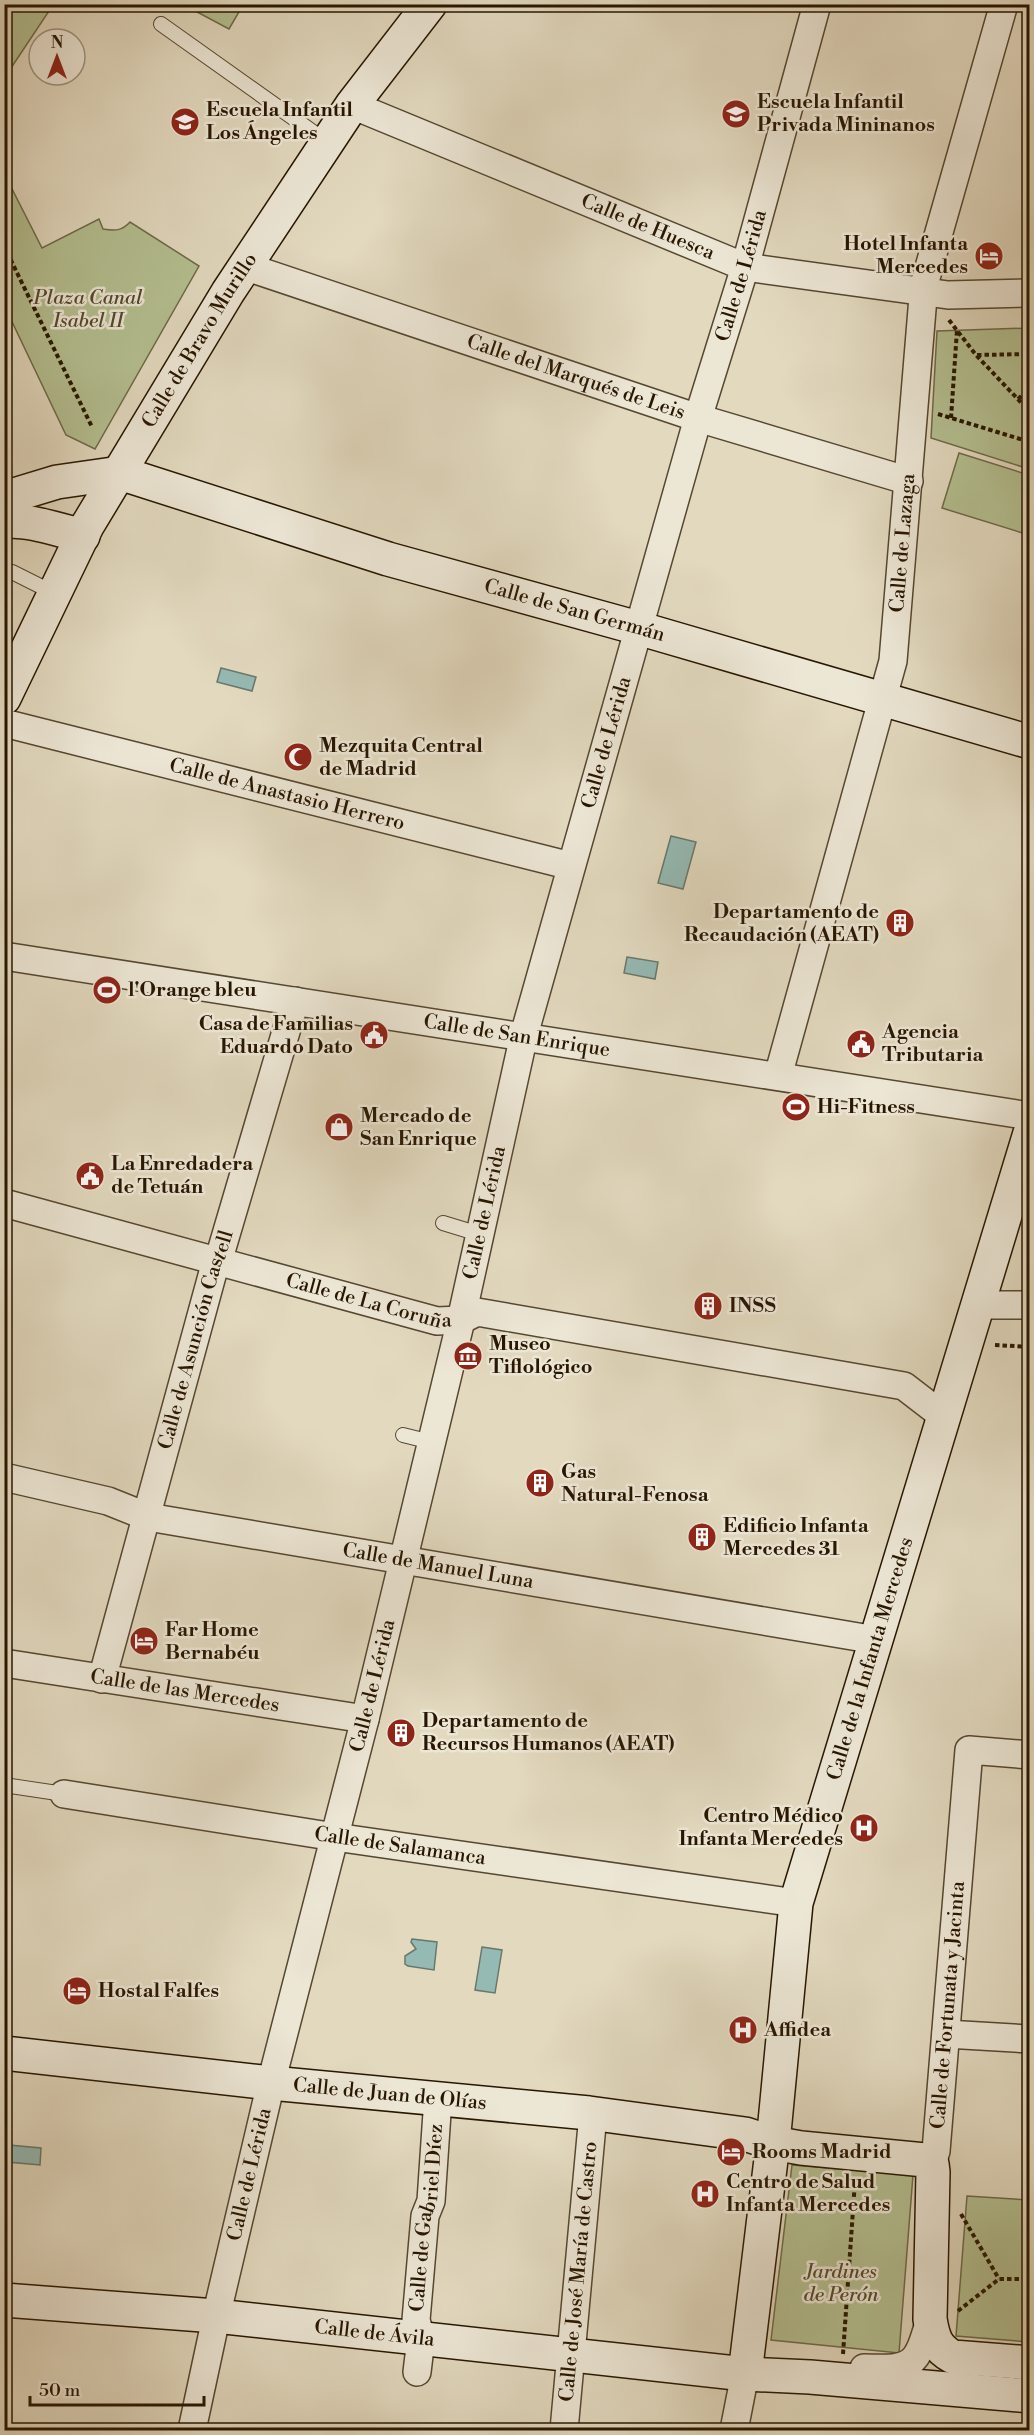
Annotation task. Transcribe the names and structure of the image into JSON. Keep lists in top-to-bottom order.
{
  "streets": {
    "main road": [
      "Calle de Bravo Murillo",
      "Calle de San Germán",
      "Calle de la Infanta Mercedes",
      "Calle de Fortunata y Jacinta",
      "Calle de Juan de Olías",
      "Calle de Ávila"
    ],
    "street": [
      "Calle de Huesca",
      "Calle de Lérida",
      "Calle del Marqués de Leis",
      "Calle de Lazaga",
      "Calle de Anastasio Herrero",
      "Calle de San Enrique",
      "Calle de La Coruña",
      "Calle de Asunción Castell",
      "Calle de Manuel Luna",
      "Calle de las Mercedes",
      "Calle de Salamanca",
      "Calle de Gabriel Díez",
      "Calle de José María de Castro"
    ]
  },
  "crossings": [
    ["Calle de Huesca", "Calle de Lérida"],
    ["Calle de Huesca", "Calle de Bravo Murillo"],
    ["Calle de Huesca", "Calle de Lazaga"],
    ["Calle de Lérida", "Calle del Marqués de Leis"],
    ["Calle de Lérida", "Calle de San Germán"],
    ["Calle de Lérida", "Calle de Anastasio Herrero"],
    ["Calle de Lérida", "Calle de San Enrique"],
    ["Calle de Lérida", "Calle de La Coruña"],
    ["Calle de Lérida", "Calle de Manuel Luna"],
    ["Calle de Lérida", "Calle de las Mercedes"],
    ["Calle de Lérida", "Calle de Salamanca"],
    ["Calle de Lérida", "Calle de Juan de Olías"],
    ["Calle de Lérida", "Calle de Ávila"],
    ["Calle de Bravo Murillo", "Calle del Marqués de Leis"],
    ["Calle de Bravo Murillo", "Calle de San Germán"],
    ["Calle del Marqués de Leis", "Calle de Lazaga"],
    ["Calle de Lazaga", "Calle de San Germán"],
    ["Calle de Lazaga", "Calle de San Enrique"],
    ["Calle de San Enrique", "Calle de Asunción Castell"],
    ["Calle de La Coruña", "Calle de Asunción Castell"],
    ["Calle de La Coruña", "Calle de la Infanta Mercedes"],
    ["Calle de Asunción Castell", "Calle de Manuel Luna"],
    ["Calle de Asunción Castell", "Calle de las Mercedes"],
    ["Calle de Manuel Luna", "Calle de la Infanta Mercedes"],
    ["Calle de la Infanta Mercedes", "Calle de Salamanca"],
    ["Calle de la Infanta Mercedes", "Calle de Juan de Olías"],
    ["Calle de la Infanta Mercedes", "Calle de Ávila"],
    ["Calle de Fortunata y Jacinta", "Calle de Juan de Olías"],
    ["Calle de Juan de Olías", "Calle de Gabriel Díez"],
    ["Calle de Juan de Olías", "Calle de José María de Castro"],
    ["Calle de Gabriel Díez", "Calle de Ávila"],
    ["Calle de José María de Castro", "Calle de Ávila"]
  ],
  "parks": ["Plaza Canal Isabel II", "Jardines de Perón"],
  "places": {
    "school or university": ["Escuela Infantil Privada Mininanos", "Escuela Infantil Los Ángeles"],
    "hotel": [
      "Hotel Infanta Mercedes",
      "Far Home Bernabéu",
      "Hostal Falfes",
      "Rooms Madrid"
    ],
    "mosque": ["Mezquita Central de Madrid"],
    "building": [
      "Departamento de Recaudación (AEAT)",
      "INSS",
      "Gas Natural-Fenosa",
      "Edificio Infanta Mercedes 31",
      "Departamento de Recursos Humanos (AEAT)"
    ],
    "sports": ["l'Orange bleu", "Hi-Fitness"],
    "public building": ["Casa de Familias Eduardo Dato", "Agencia Tributaria", "La Enredadera de Tetuán"],
    "shop": ["Mercado de San Enrique"],
    "museum": ["Museo Tiflológico"],
    "hospital": ["Centro Médico Infanta Mercedes", "Affidea", "Centro de Salud Infanta Mercedes"]
  },
  "scale_bar": "50 m",
  "north": "top"
}
